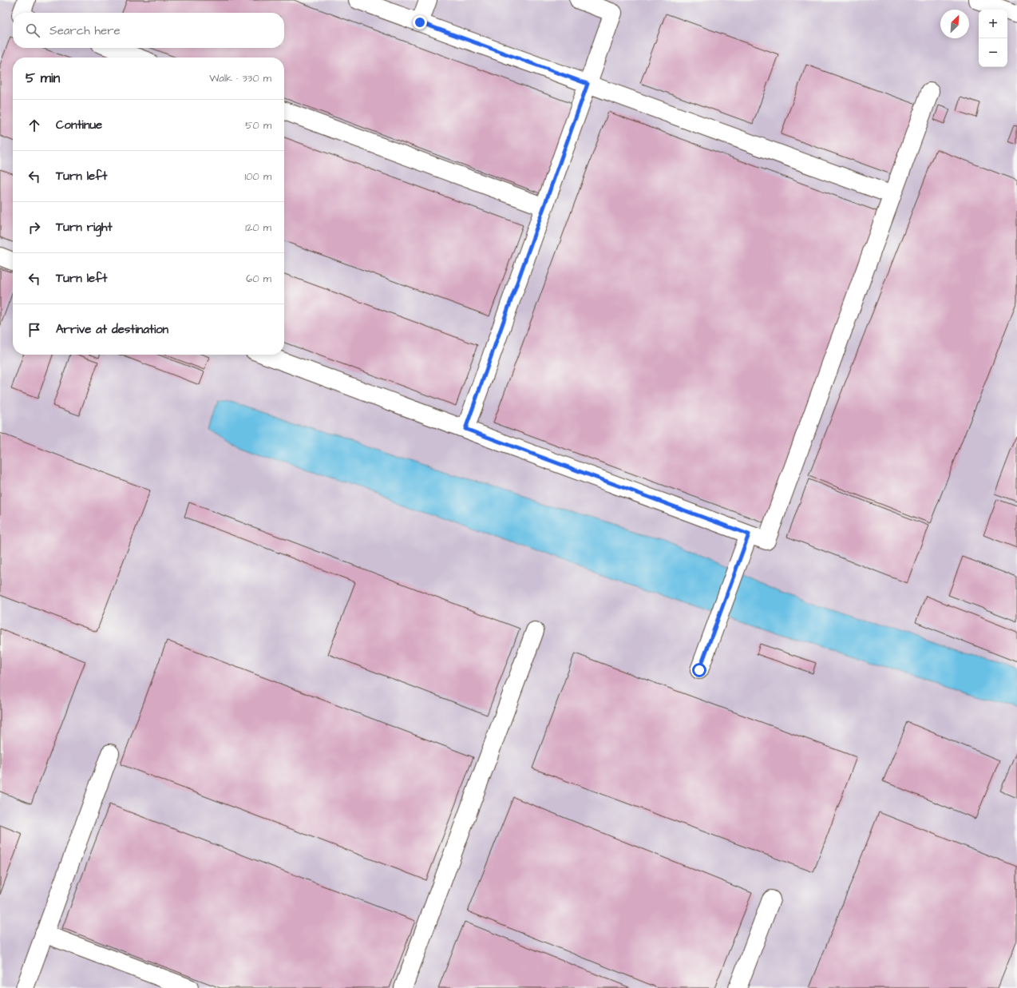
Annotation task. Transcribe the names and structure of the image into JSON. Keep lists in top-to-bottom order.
{
  "north": "top right",
  "page": {
    "map_buttons": ["+", "−"],
    "search": "Search here",
    "heading": ["5 min", "Walk · 330 m"],
    "list": [
      ["Continue", "50 m"],
      ["Turn left", "100 m"],
      ["Turn right", "120 m"],
      ["Turn left", "60 m"],
      "Arrive at destination"
    ]
  }
}
